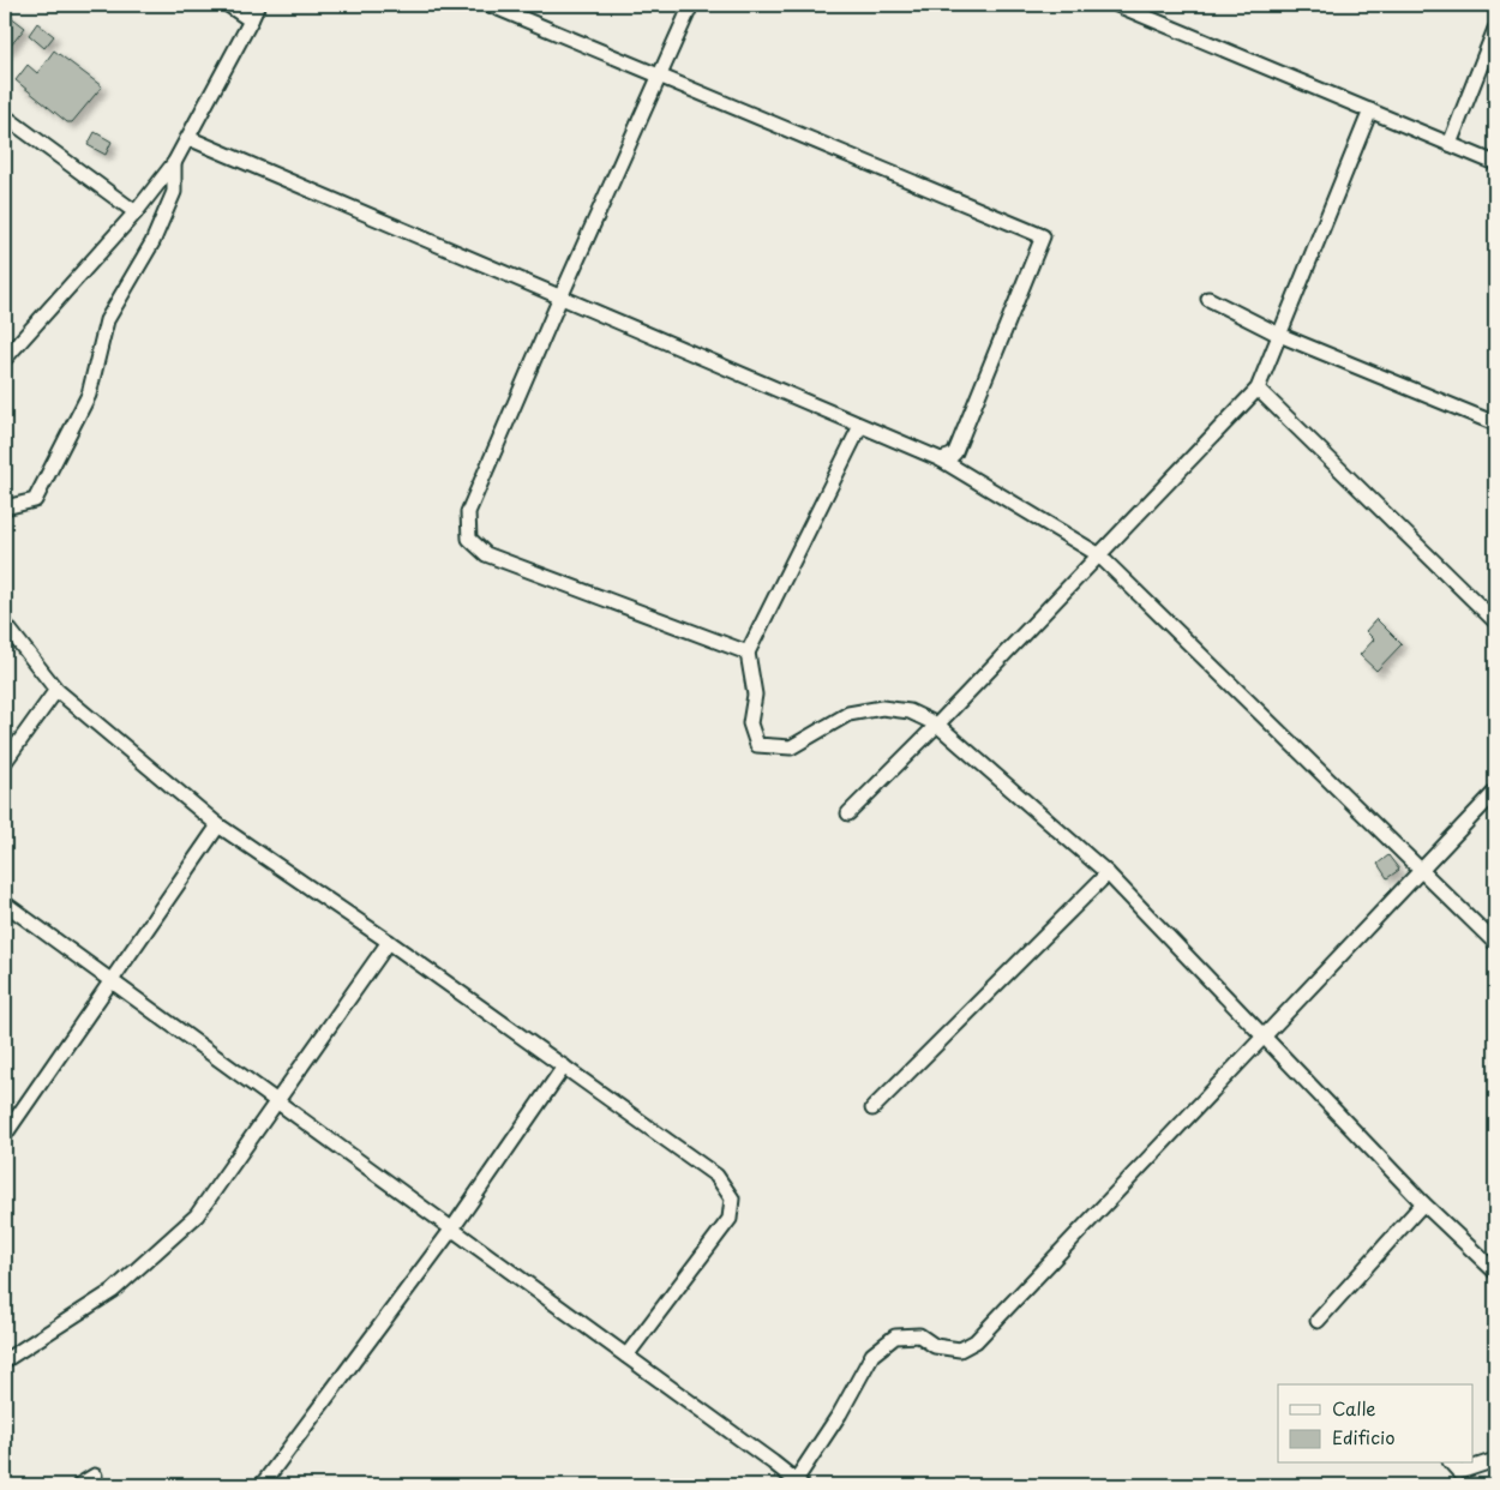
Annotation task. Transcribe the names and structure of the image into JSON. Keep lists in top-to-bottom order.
{
  "legend": ["Calle", "Edificio"]
}
